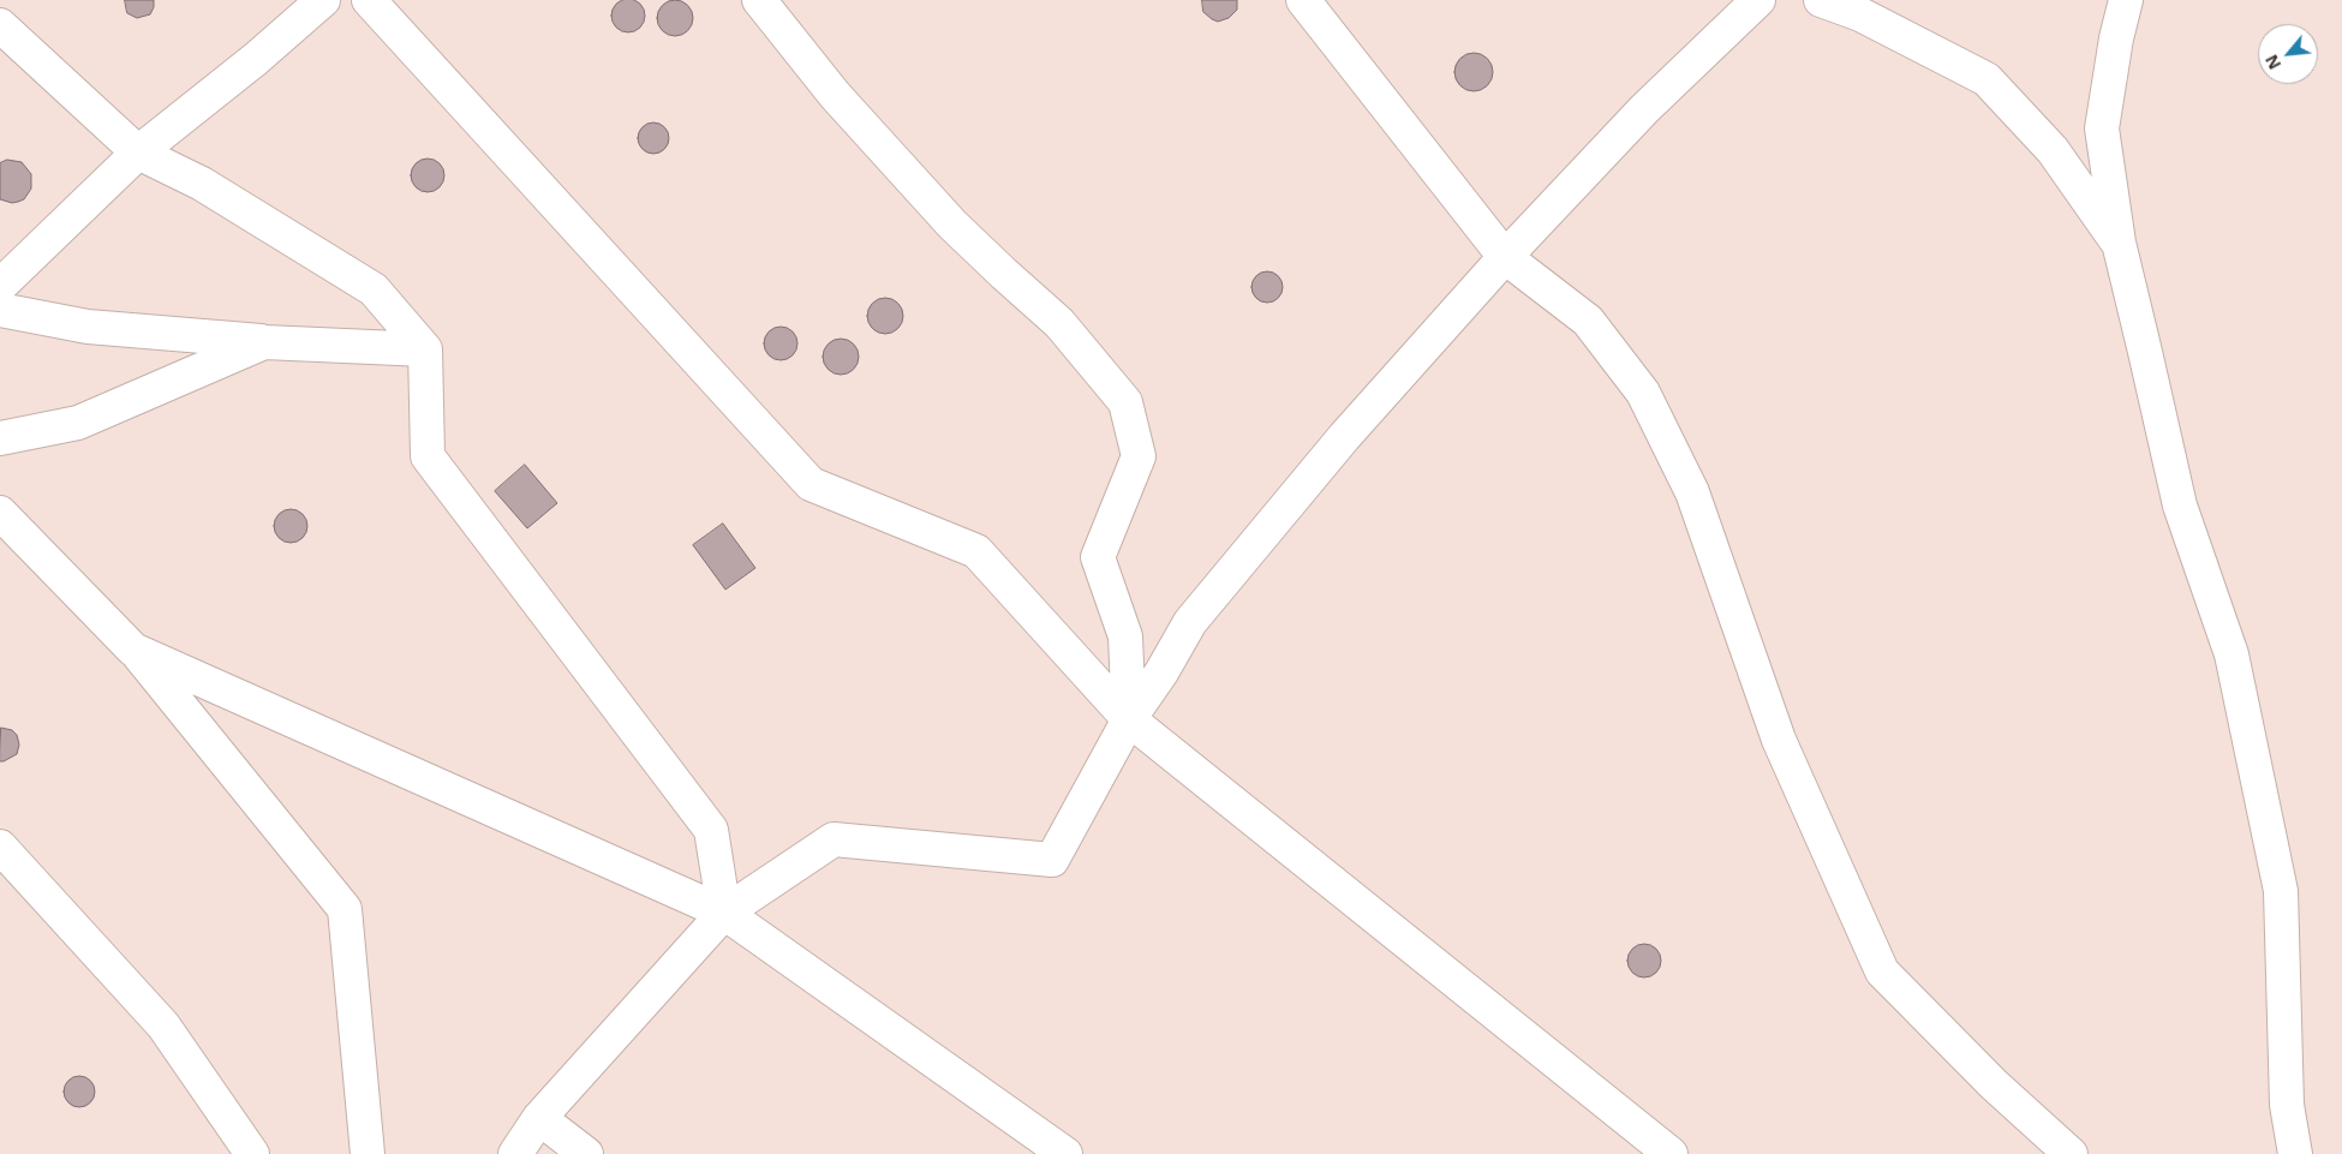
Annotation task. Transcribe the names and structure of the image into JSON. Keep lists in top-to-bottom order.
{
  "north": "bottom left"
}
